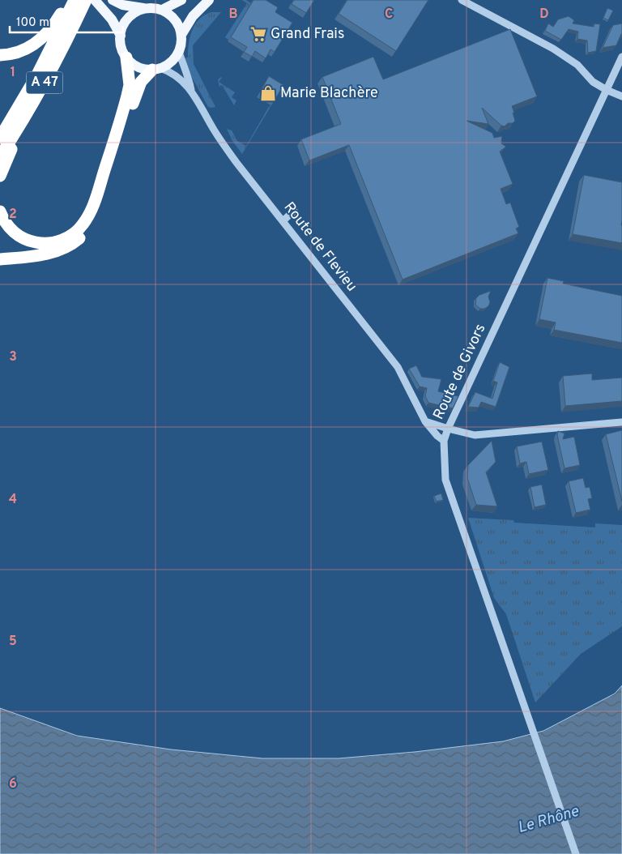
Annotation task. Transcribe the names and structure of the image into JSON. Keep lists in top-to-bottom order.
{
  "streets": {
    "highway": ["A 47"],
    "street": ["Route de Flevieu", "Route de Givors"]
  },
  "crossings": [
    ["Route de Flevieu", "Route de Givors"]
  ],
  "water": ["Le Rhône"],
  "places": {
    "supermarket": ["Grand Frais"],
    "shop": ["Marie Blachère"]
  },
  "scale_bar": "100 m",
  "grid": {
    "columns": ["B", "C", "D"],
    "rows": [
      "1",
      "2",
      "3",
      "4",
      "5",
      "6"
    ]
  }
}
